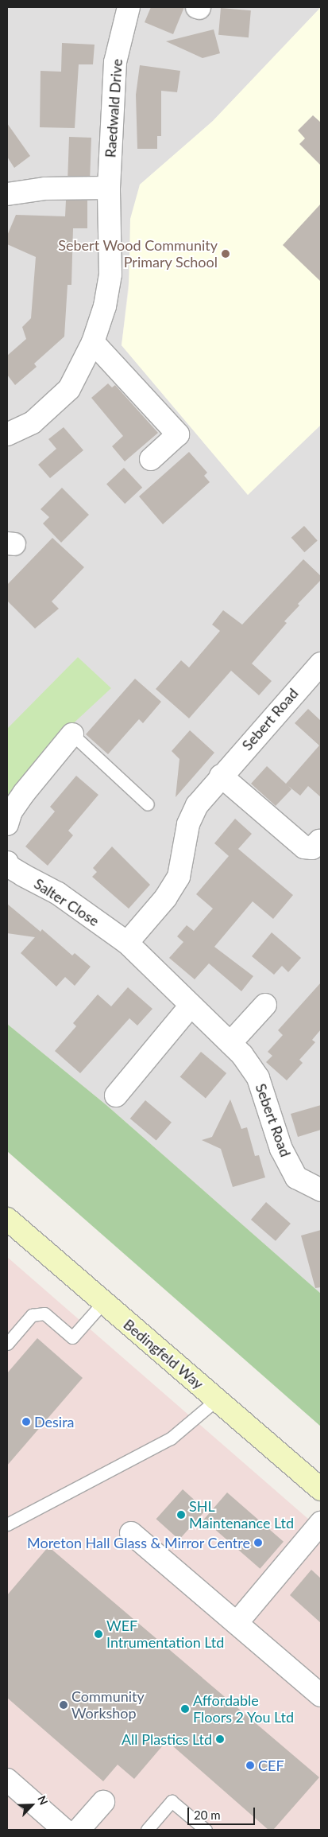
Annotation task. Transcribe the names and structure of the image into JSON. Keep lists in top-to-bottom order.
{
  "streets": {
    "street": [
      "Raedwald Drive",
      "Sebert Road",
      "Salter Close",
      "Bedingfeld Way"
    ]
  },
  "crossings": [
    ["Sebert Road", "Salter Close"]
  ],
  "places": [
    "Sebert Wood Community Primary School",
    "Desira",
    "SHL Maintenance Ltd",
    "Moreton Hall Glass & Mirror Centre",
    "WEF Intrumentation Ltd",
    "Community Workshop",
    "Affordable Floors 2 You Ltd",
    "All Plastics Ltd",
    "CEF"
  ],
  "scale_bar": "20 m",
  "north": "top right"
}
